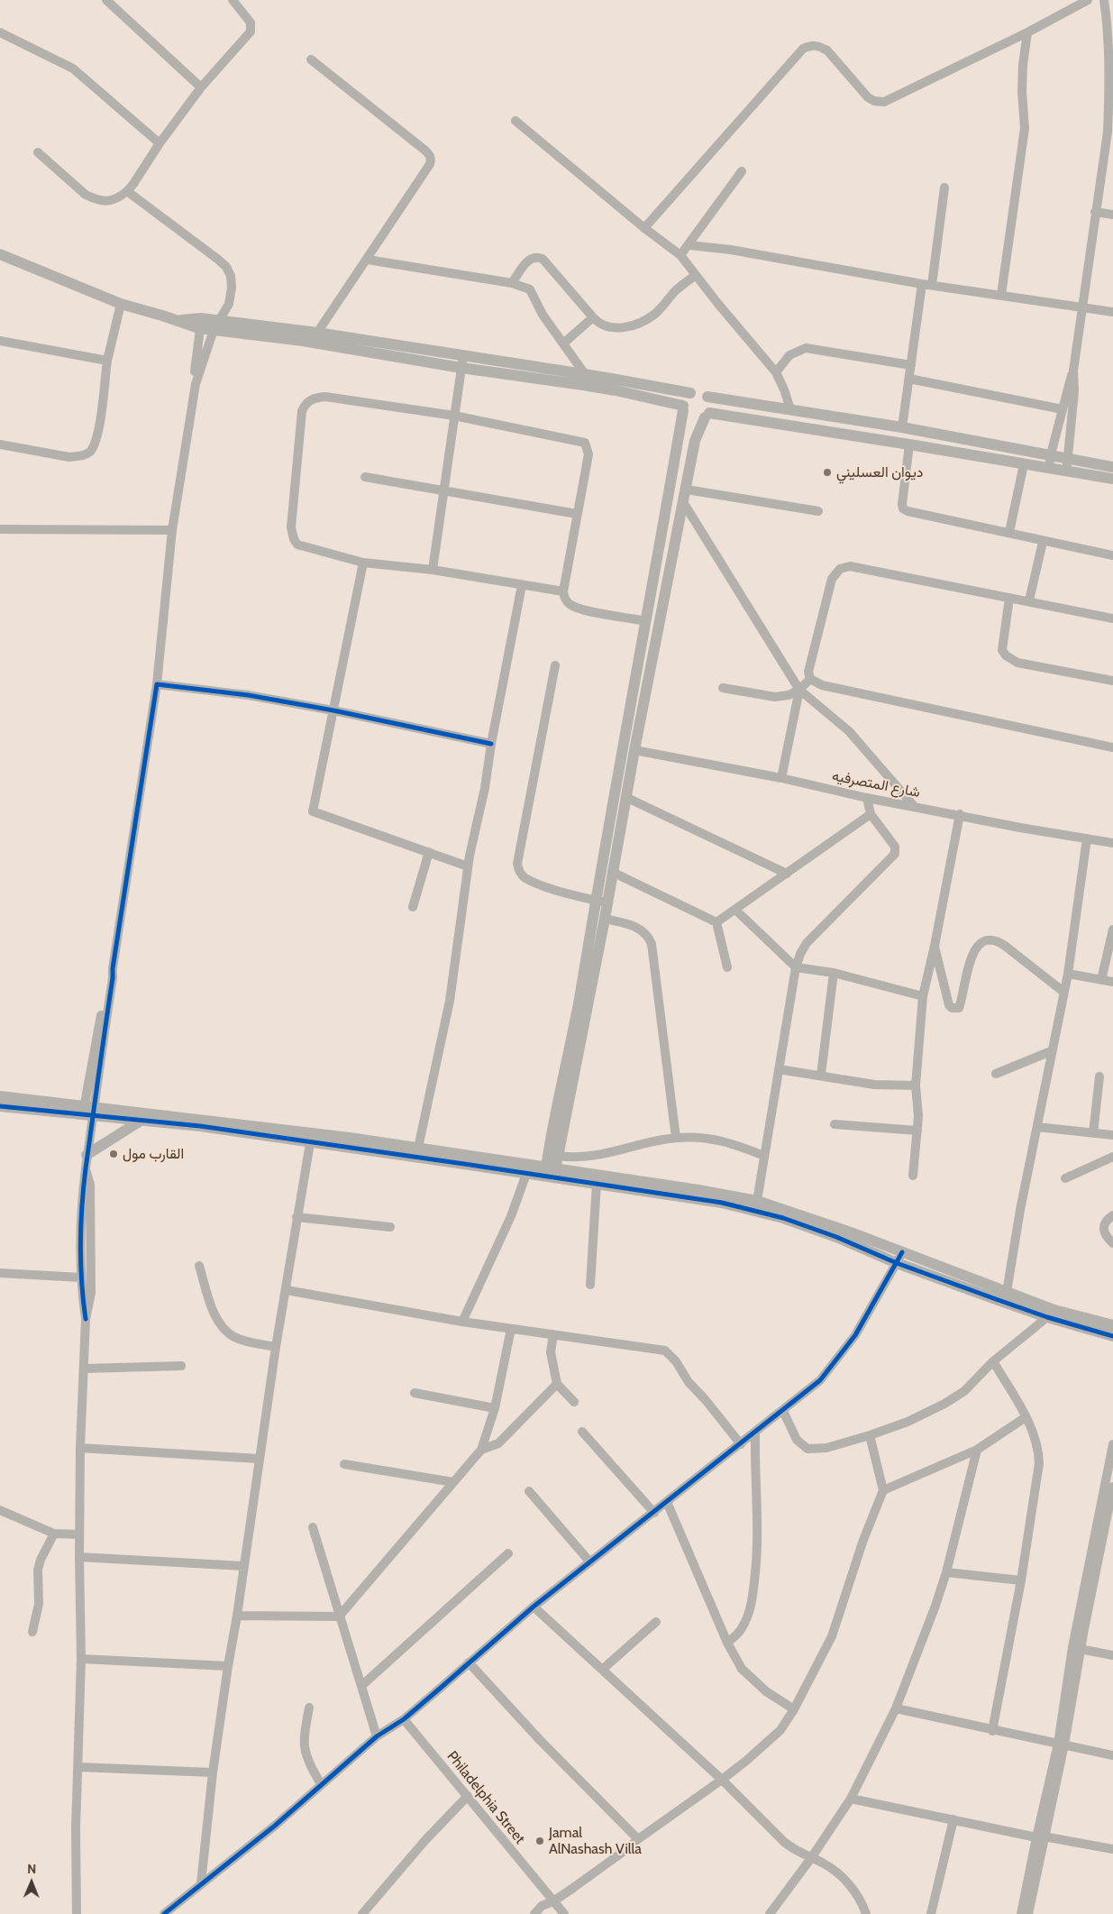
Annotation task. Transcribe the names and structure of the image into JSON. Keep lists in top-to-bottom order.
{
  "streets": {
    "street": ["شارع المتصرفيه", "Philadelphia Street"]
  },
  "places": ["ديوان العسليني", "القارب مول", "Jamal AlNashash Villa"],
  "north": "top"
}
